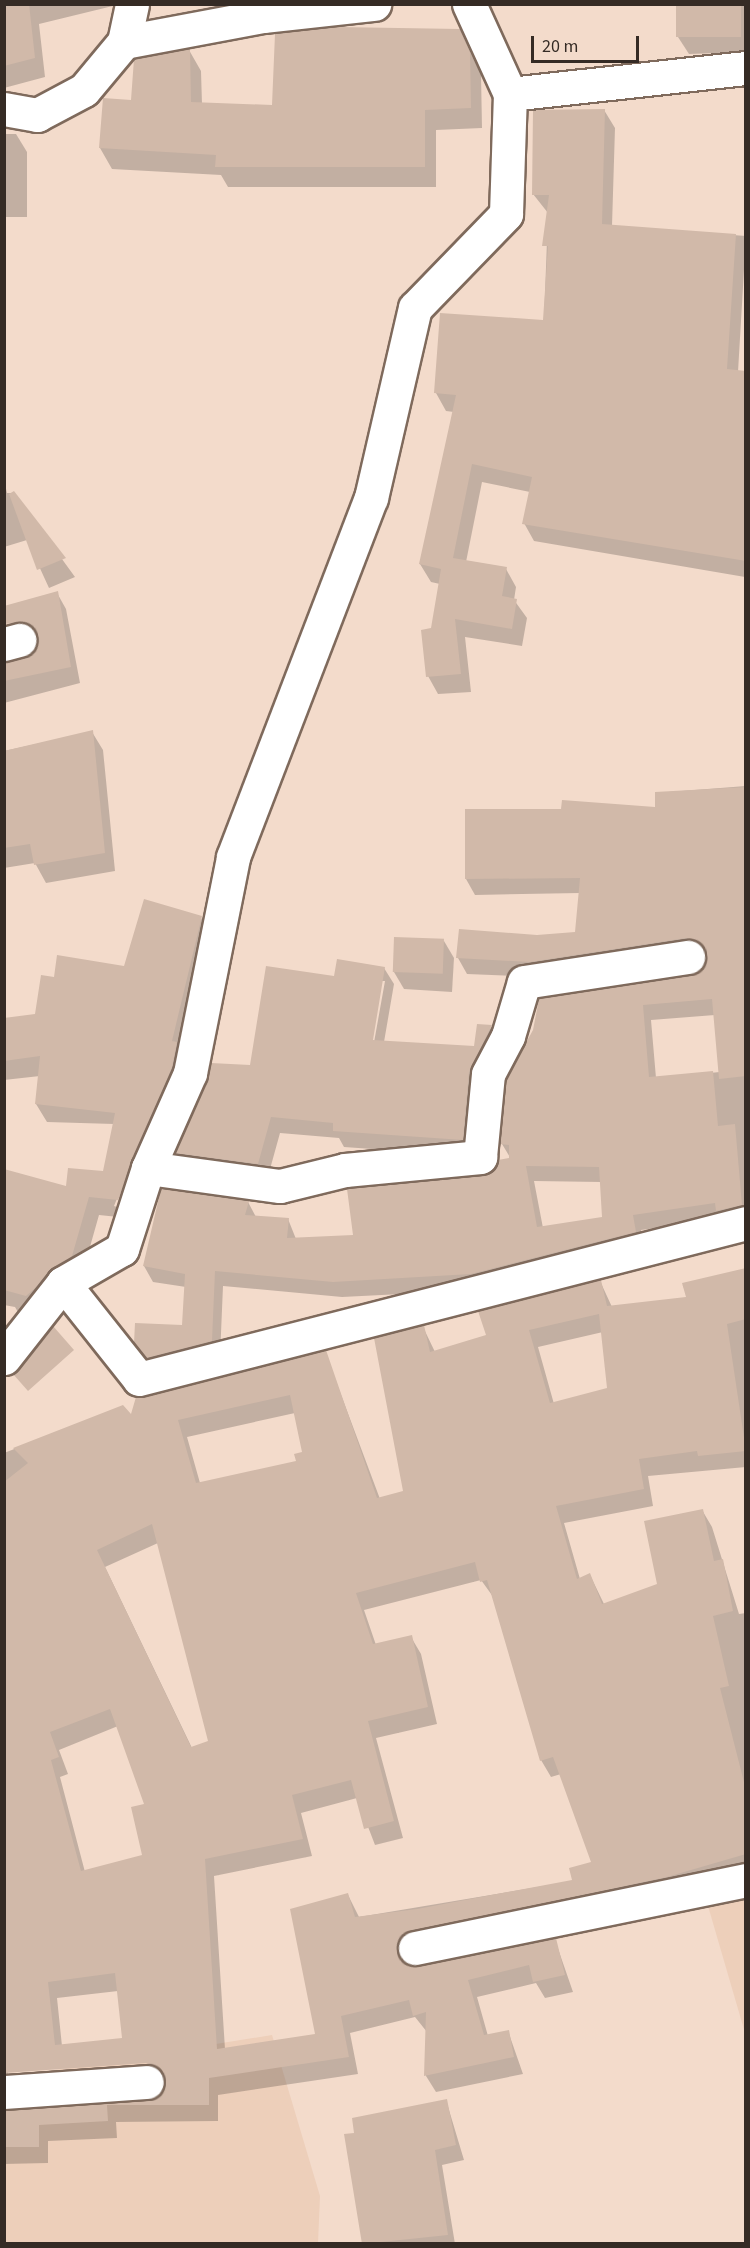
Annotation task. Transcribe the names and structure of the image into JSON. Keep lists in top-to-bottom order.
{
  "scale_bar": "20 m"
}
